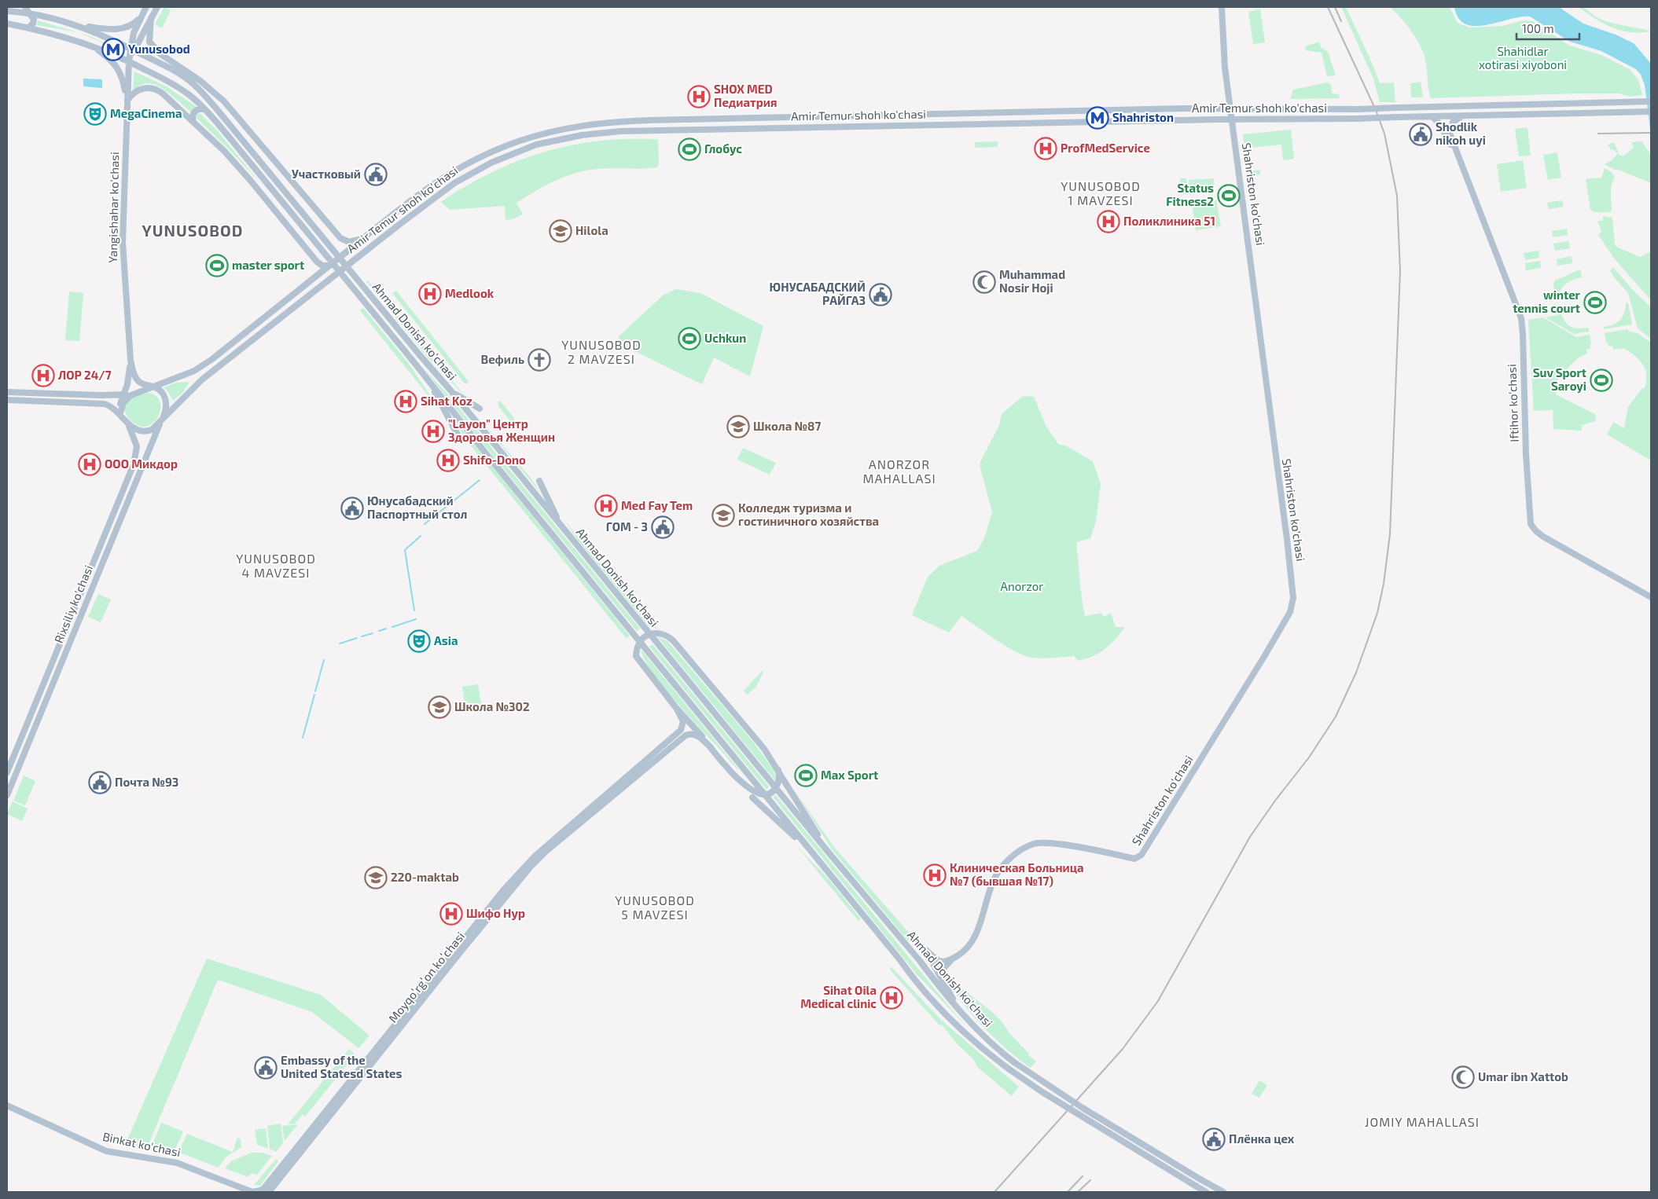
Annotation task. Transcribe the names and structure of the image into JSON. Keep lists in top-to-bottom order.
{
  "streets": {
    "main road": [
      "Amir Temur shoh ko'chasi",
      "Shahriston ko'chasi",
      "Yangishahar ko'chasi",
      "Ahmad Donish ko'chasi",
      "Iftihor ko'chasi",
      "Rixsiliy ko'chasi",
      "Moyqoʻrgʻon koʻchasi",
      "Binkat ko'chasi"
    ]
  },
  "crossings": [
    ["Amir Temur shoh ko'chasi", "Shahriston ko'chasi"],
    ["Amir Temur shoh ko'chasi", "Yangishahar ko'chasi"],
    ["Amir Temur shoh ko'chasi", "Iftihor ko'chasi"],
    ["Amir Temur shoh ko'chasi", "Rixsiliy ko'chasi"],
    ["Yangishahar ko'chasi", "Rixsiliy ko'chasi"],
    ["Ahmad Donish ko'chasi", "Moyqoʻrgʻon koʻchasi"]
  ],
  "districts": [
    "YUNUSOBOD 1 MAVZESI",
    "YUNUSOBOD",
    "YUNUSOBOD 2 MAVZESI",
    "ANORZOR MAHALLASI",
    "YUNUSOBOD 4 MAVZESI",
    "YUNUSOBOD 5 MAVZESI",
    "JOMIY MAHALLASI"
  ],
  "parks": ["Shahidlar xotirasi xiyoboni", "Anorzor"],
  "places": {
    "metro station": ["Yunusobod", "Shahriston"],
    "hospital": [
      "SHOX MED Педиатрия",
      "ProfMedService",
      "Поликлиника 51",
      "Medlook",
      "ЛОР 24/7",
      "Sihat Koz",
      "\"Layon\" Центр Здоровья Женщин",
      "Shifo-Dono",
      "ООО Микдор",
      "Med Fay Tem",
      "Клиническая Больница №7 (бывшая №17)",
      "Шифо Нур",
      "Sihat Oila Medical clinic"
    ],
    "theatre": ["MegaCinema", "Asia"],
    "public building": [
      "Shodlik nikoh uyi",
      "Участковый",
      "ЮНУСАБАДСКИЙ РАЙГАЗ",
      "Юнусабадский Паспортный стол",
      "ГОМ - 3",
      "Почта №93",
      "Embassy of the United Statesd States",
      "Плёнка цех"
    ],
    "sports": [
      "Глобус",
      "Status Fitness2",
      "master sport",
      "winter tennis court",
      "Uchkun",
      "Suv Sport Saroyi",
      "Max Sport"
    ],
    "school or university": [
      "Hilola",
      "Школа №87",
      "Колледж туризма и гостиничного хозяйства",
      "Школа №302",
      "220-maktab"
    ],
    "mosque": ["Muhammad Nosir Hoji", "Umar ibn Xattob"],
    "church": ["Вефиль"]
  },
  "scale_bar": "100 m"
}
